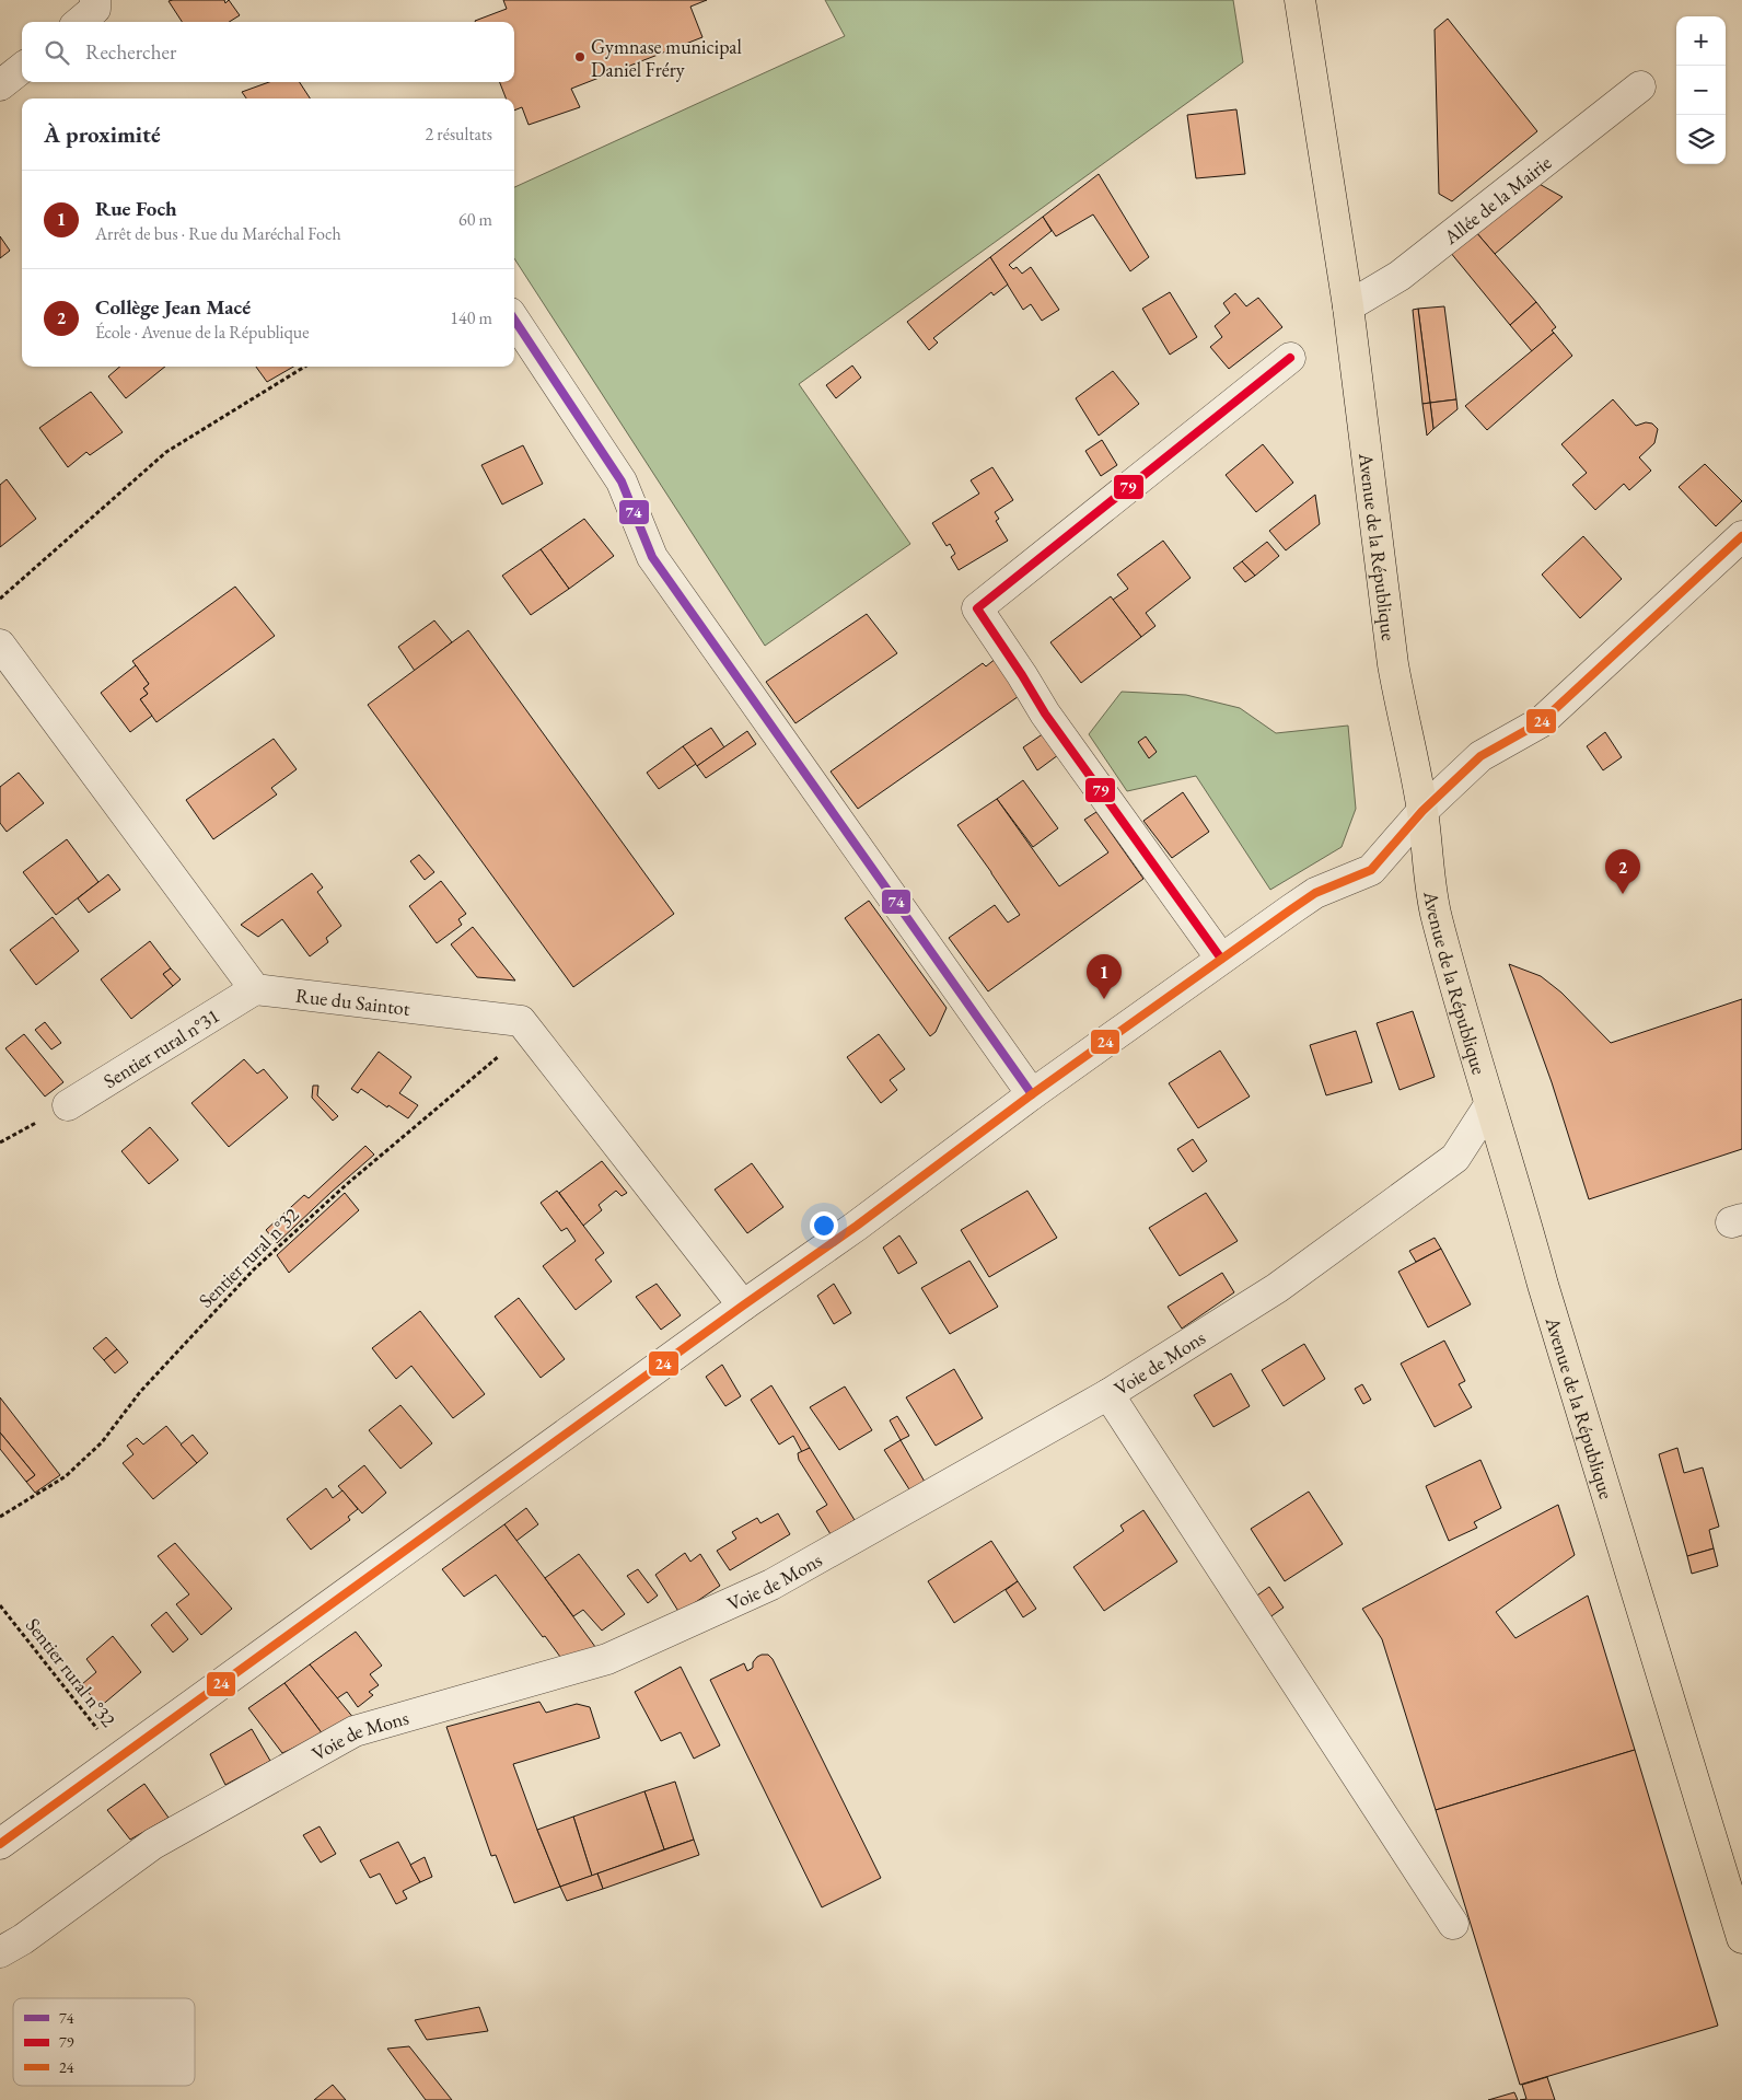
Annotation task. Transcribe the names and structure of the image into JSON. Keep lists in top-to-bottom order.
{
  "streets": {
    "main road": ["Avenue de la République"],
    "street": [
      "Allée de la Mairie",
      "Rue du Saintot",
      "Sentier rural n°31",
      "Voie de Mons"
    ],
    "path": ["Sentier rural n°32"]
  },
  "crossings": [
    ["Allée de la Mairie", "Avenue de la République"],
    ["Avenue de la République", "Voie de Mons"],
    ["Rue du Saintot", "Sentier rural n°31"],
    ["Rue du Saintot", "Sentier rural n°32"]
  ],
  "places": ["Gymnase municipal Daniel Fréry"],
  "lines": ["transit line 74", "transit line 79", "transit line 24"],
  "legend": ["74", "79", "24"],
  "page": {
    "map_buttons": ["+", "−"],
    "search": "Rechercher",
    "heading": ["À proximité", "2 résultats"],
    "list": [
      {
        "mark": "1",
        "name": "Rue Foch",
        "note": "Arrêt de bus · Rue du Maréchal Foch",
        "value": "60 m"
      },
      {
        "mark": "2",
        "name": "Collège Jean Macé",
        "note": "École · Avenue de la République",
        "value": "140 m"
      }
    ],
    "pins": ["2", "1"]
  }
}
